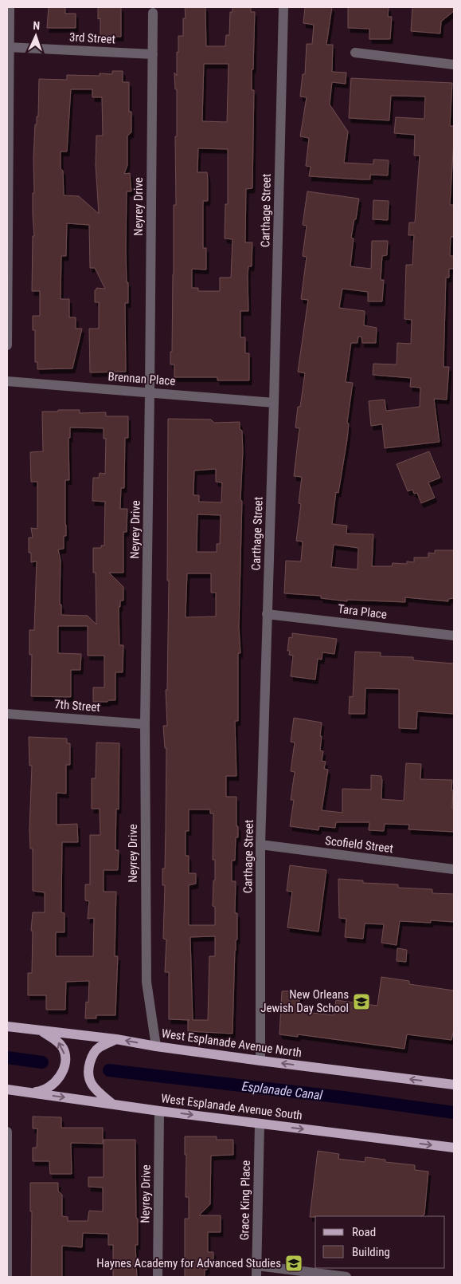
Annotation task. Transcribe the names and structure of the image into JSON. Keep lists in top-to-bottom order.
{
  "streets": {
    "main road": ["West Esplanade Avenue North", "West Esplanade Avenue South"],
    "street": [
      "3rd Street",
      "Neyrey Drive",
      "Carthage Street",
      "Brennan Place",
      "Tara Place",
      "7th Street",
      "Scofield Street",
      "Grace King Place"
    ]
  },
  "crossings": [
    ["3rd Street", "Neyrey Drive"],
    ["Neyrey Drive", "Brennan Place"],
    ["Neyrey Drive", "7th Street"],
    ["Neyrey Drive", "West Esplanade Avenue North"],
    ["Neyrey Drive", "West Esplanade Avenue South"],
    ["Carthage Street", "Brennan Place"],
    ["Carthage Street", "Tara Place"],
    ["Carthage Street", "Scofield Street"],
    ["Carthage Street", "West Esplanade Avenue North"],
    ["West Esplanade Avenue South", "Grace King Place"]
  ],
  "one_way": ["West Esplanade Avenue North", "West Esplanade Avenue South"],
  "water": ["Esplanade Canal"],
  "places": {
    "school or university": ["New Orleans Jewish Day School", "Haynes Academy for Advanced Studies"]
  },
  "legend": ["Road", "Building"],
  "north": "top"
}
